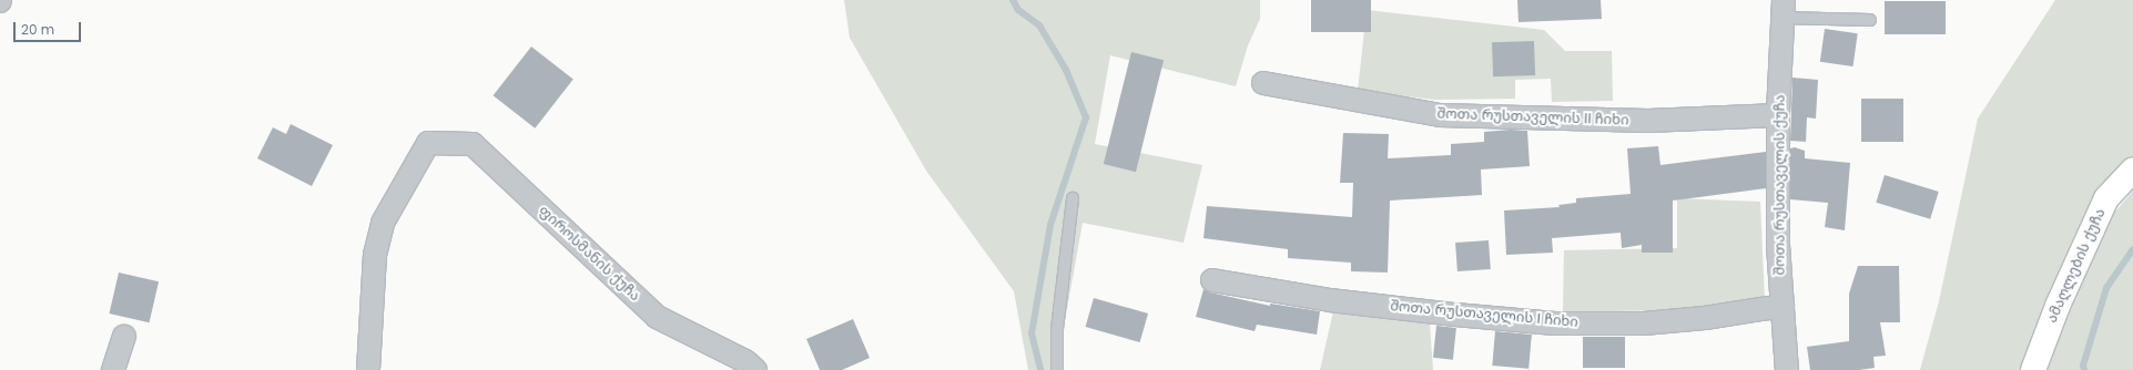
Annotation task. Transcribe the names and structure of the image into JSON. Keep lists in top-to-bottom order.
{
  "streets": {
    "street": [
      "შოთა რუსთაველის II ჩიხი",
      "შოთა რუსთაველის ქუჩა",
      "ფიროსმანის ქუჩა",
      "ამაღლების ქუჩა",
      "შოთა რუსთაველის I ჩიხი"
    ]
  },
  "crossings": [
    ["შოთა რუსთაველის II ჩიხი", "შოთა რუსთაველის ქუჩა"],
    ["შოთა რუსთაველის ქუჩა", "შოთა რუსთაველის I ჩიხი"]
  ],
  "scale_bar": "20 m"
}
